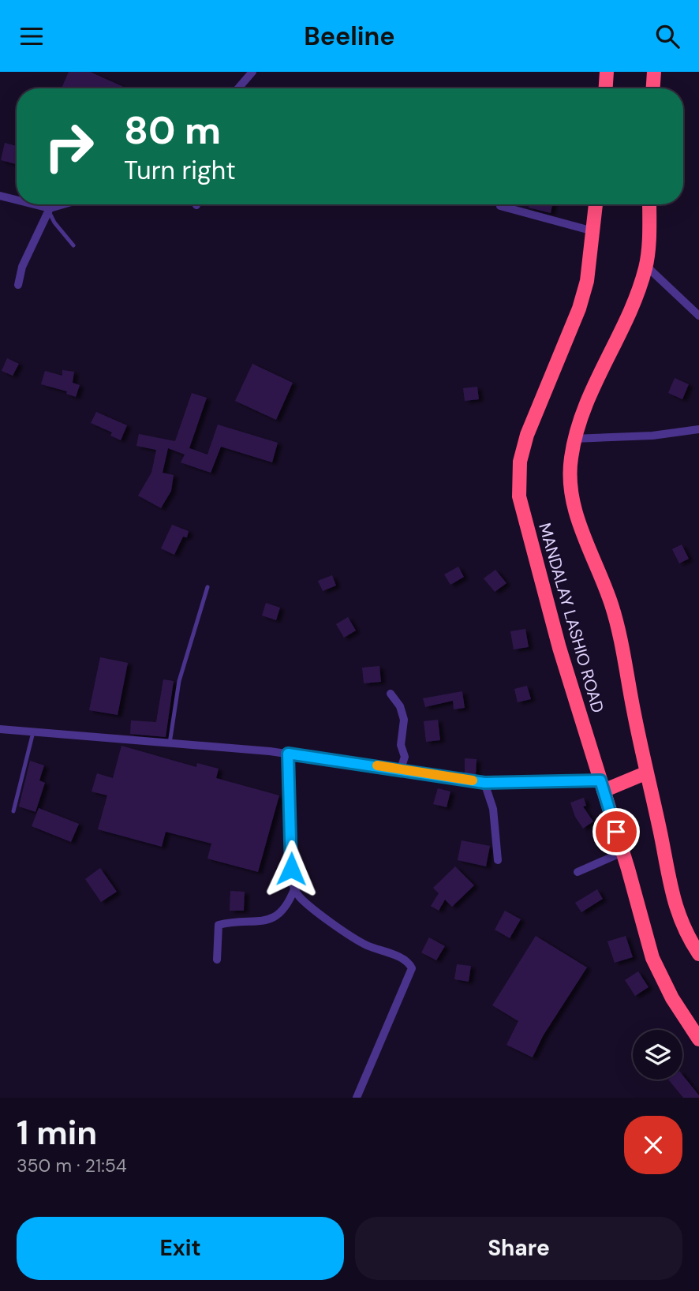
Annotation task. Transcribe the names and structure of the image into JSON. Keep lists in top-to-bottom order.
{
  "streets": {
    "highway": ["MANDALAY LASHIO ROAD"]
  },
  "page": {
    "header": "Beeline",
    "turn": ["80 m", "Turn right"],
    "heading": ["1 min", "350 m · 21:54"],
    "buttons": ["Exit", "Share"]
  }
}
